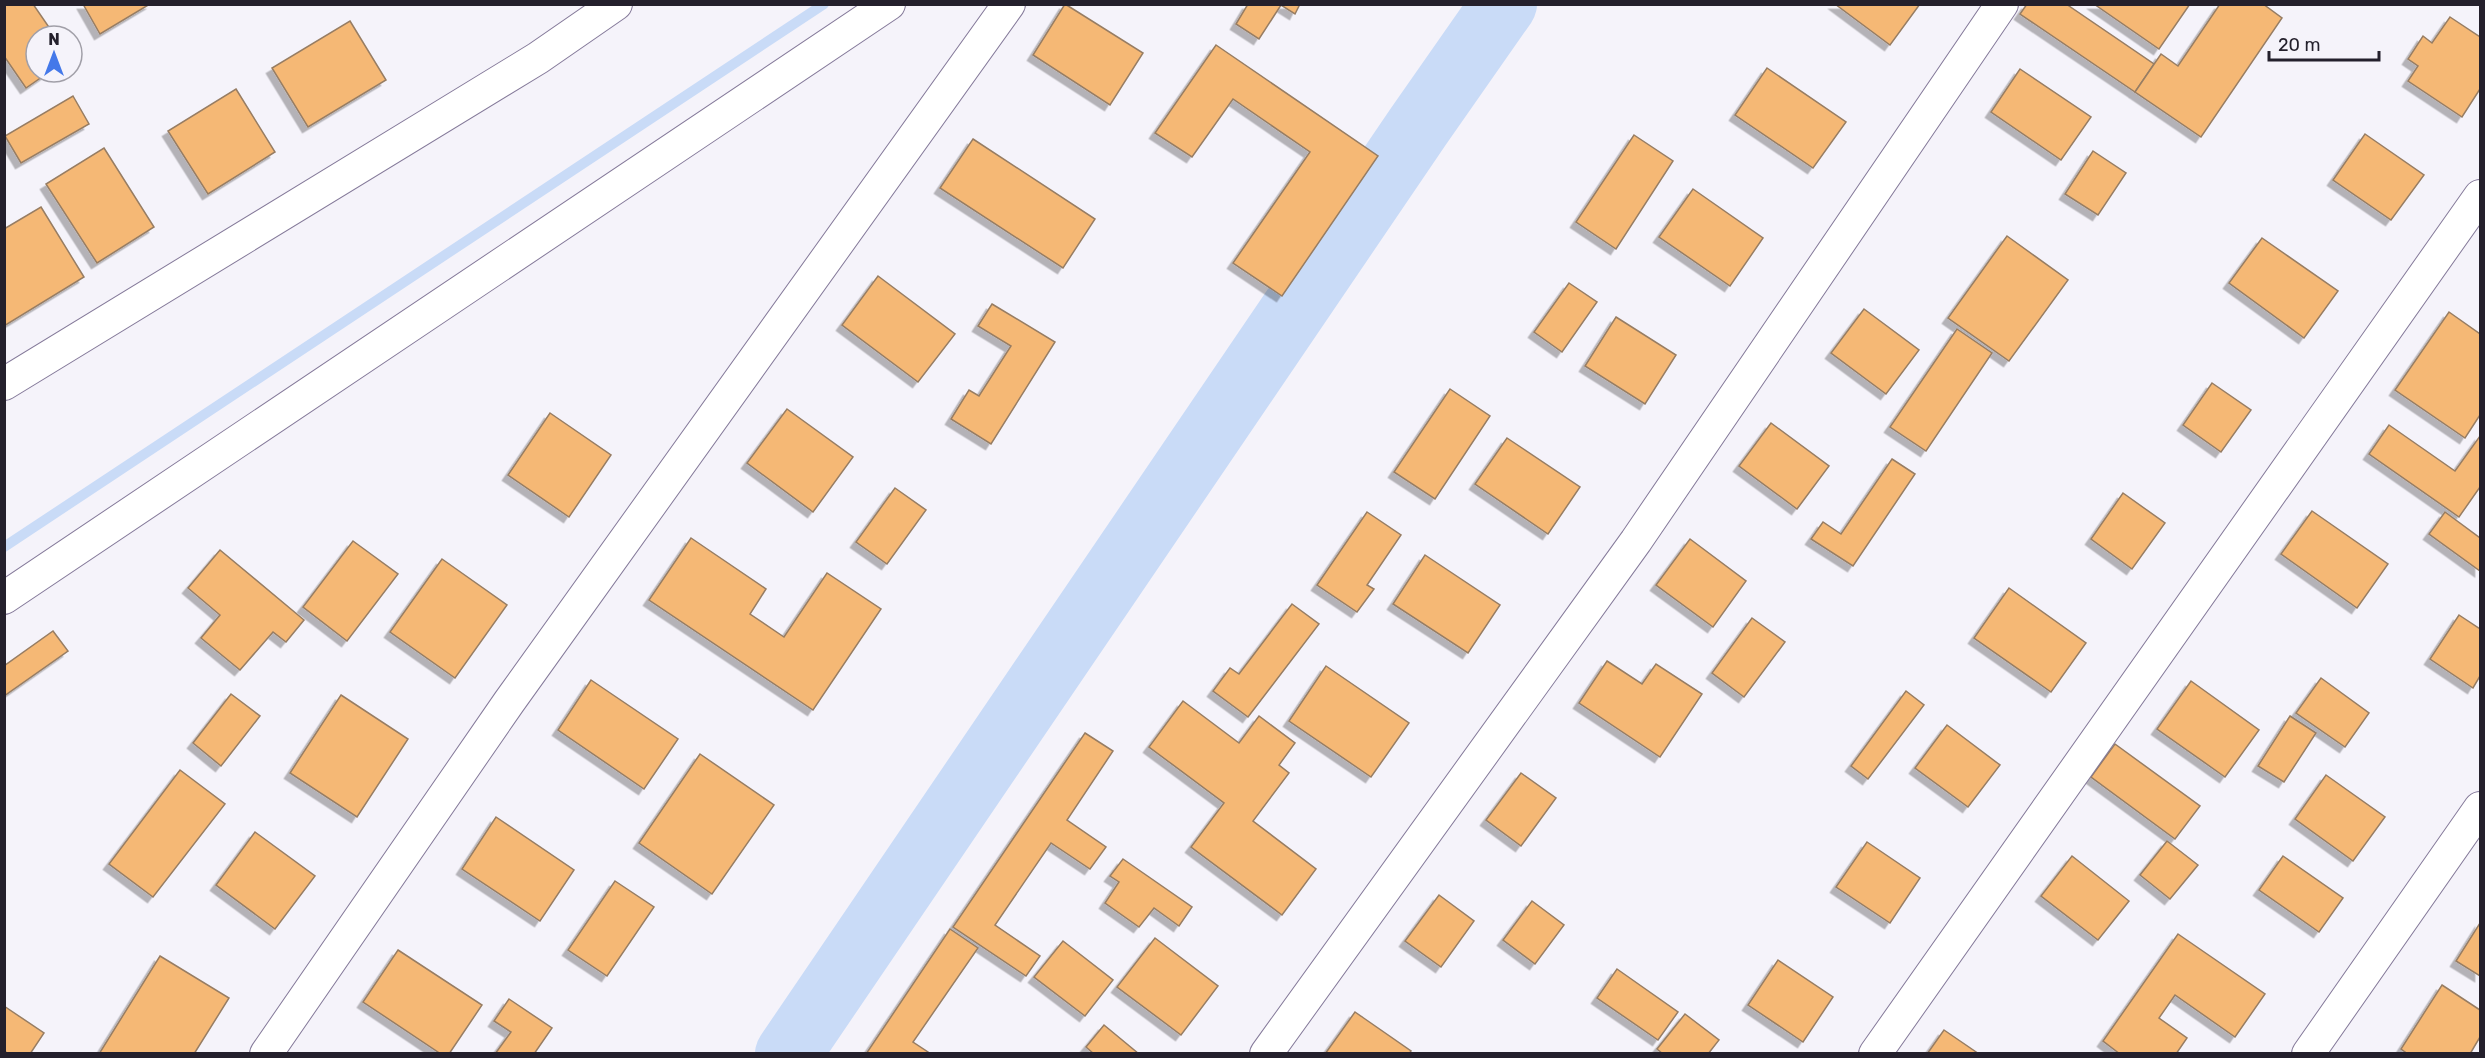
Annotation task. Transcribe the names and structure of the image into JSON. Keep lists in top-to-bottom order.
{
  "scale_bar": "20 m",
  "north": "top"
}
